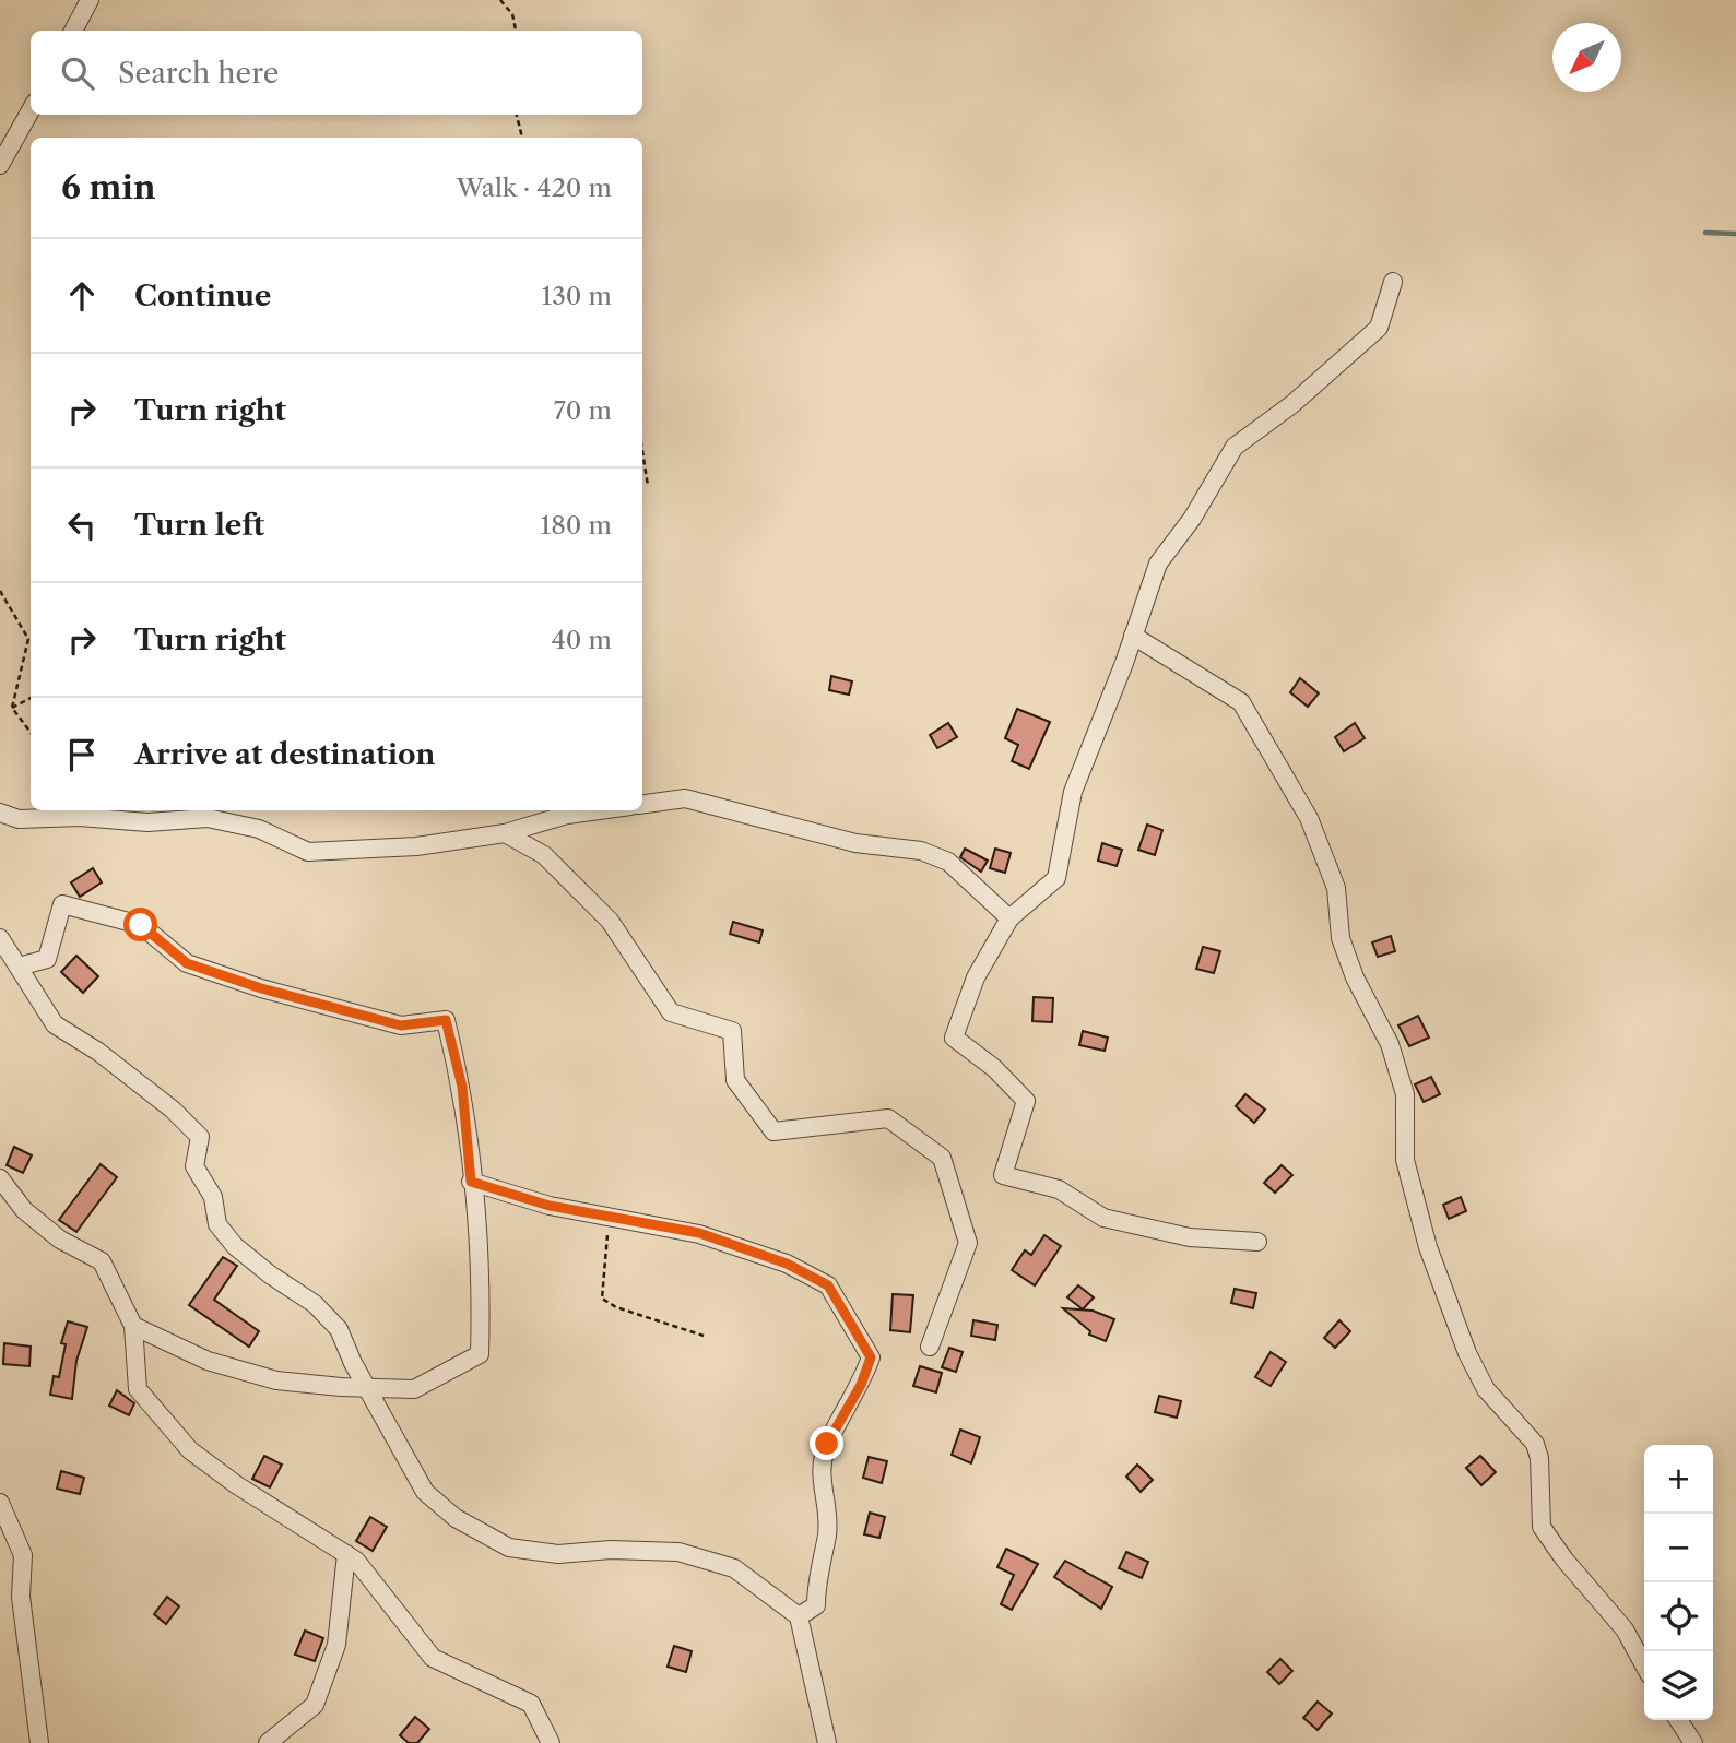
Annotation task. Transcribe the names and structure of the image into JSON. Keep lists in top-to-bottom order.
{
  "north": "bottom left",
  "page": {
    "search": "Search here",
    "heading": ["6 min", "Walk · 420 m"],
    "list": [
      ["Continue", "130 m"],
      ["Turn right", "70 m"],
      ["Turn left", "180 m"],
      ["Turn right", "40 m"],
      "Arrive at destination"
    ],
    "map_buttons": ["+", "−"]
  }
}
